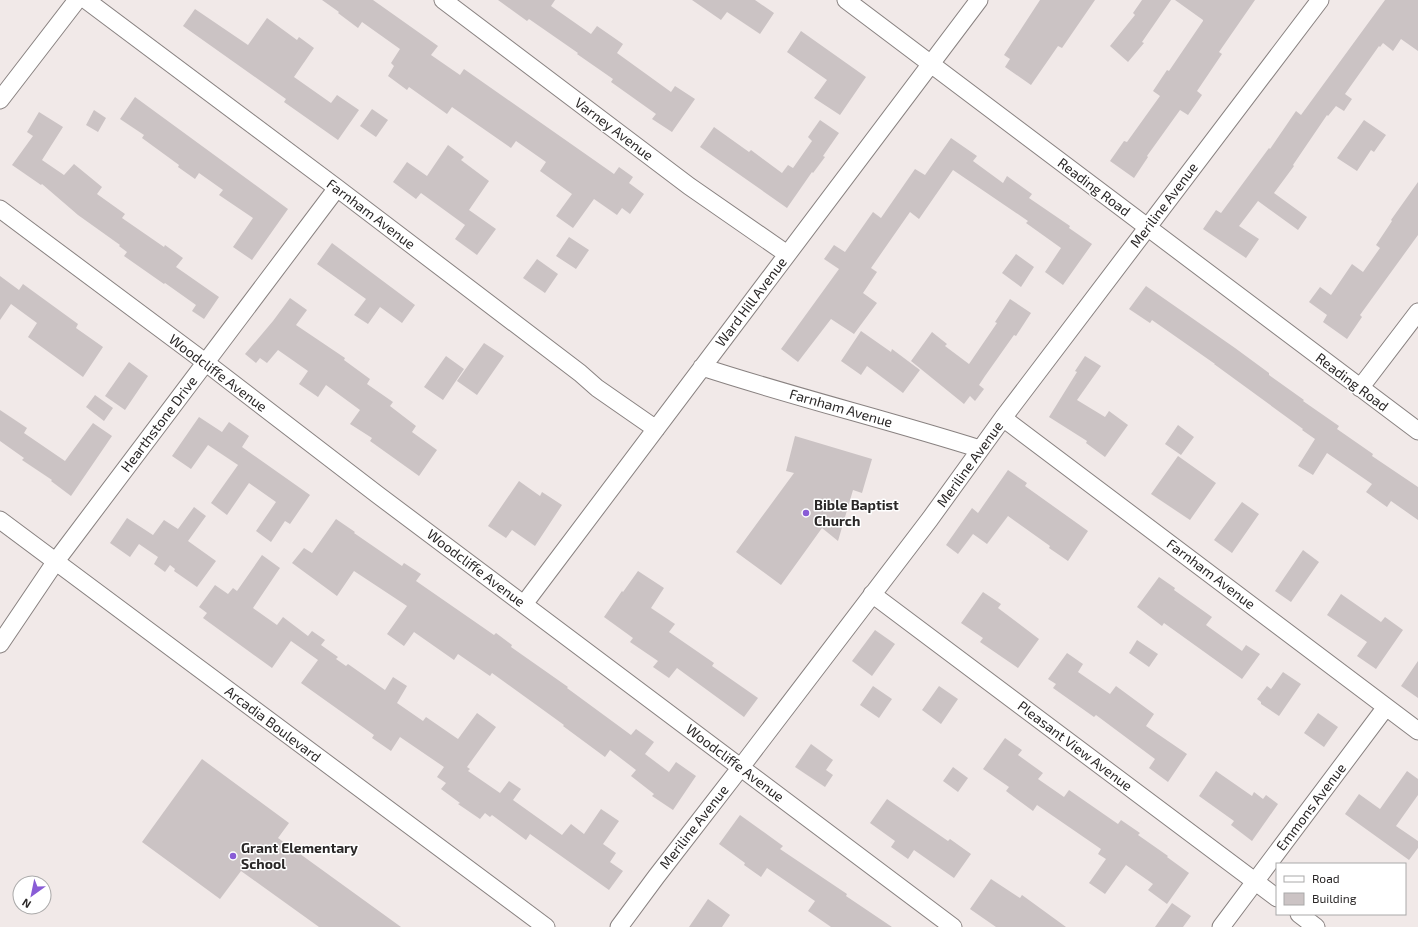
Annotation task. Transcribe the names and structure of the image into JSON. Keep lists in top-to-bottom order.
{
  "streets": {
    "street": [
      "Varney Avenue",
      "Reading Road",
      "Meriline Avenue",
      "Farnham Avenue",
      "Ward Hill Avenue",
      "Woodcliffe Avenue",
      "Hearthstone Drive",
      "Arcadia Boulevard",
      "Pleasant View Avenue",
      "Emmons Avenue"
    ]
  },
  "crossings": [
    ["Varney Avenue", "Ward Hill Avenue"],
    ["Reading Road", "Meriline Avenue"],
    ["Reading Road", "Ward Hill Avenue"],
    ["Meriline Avenue", "Farnham Avenue"],
    ["Meriline Avenue", "Woodcliffe Avenue"],
    ["Meriline Avenue", "Pleasant View Avenue"],
    ["Farnham Avenue", "Ward Hill Avenue"],
    ["Farnham Avenue", "Hearthstone Drive"],
    ["Farnham Avenue", "Emmons Avenue"],
    ["Ward Hill Avenue", "Woodcliffe Avenue"],
    ["Woodcliffe Avenue", "Hearthstone Drive"],
    ["Hearthstone Drive", "Arcadia Boulevard"],
    ["Pleasant View Avenue", "Emmons Avenue"]
  ],
  "places": ["Bible Baptist Church", "Grant Elementary School"],
  "legend": ["Road", "Building"],
  "north": "bottom left"
}
